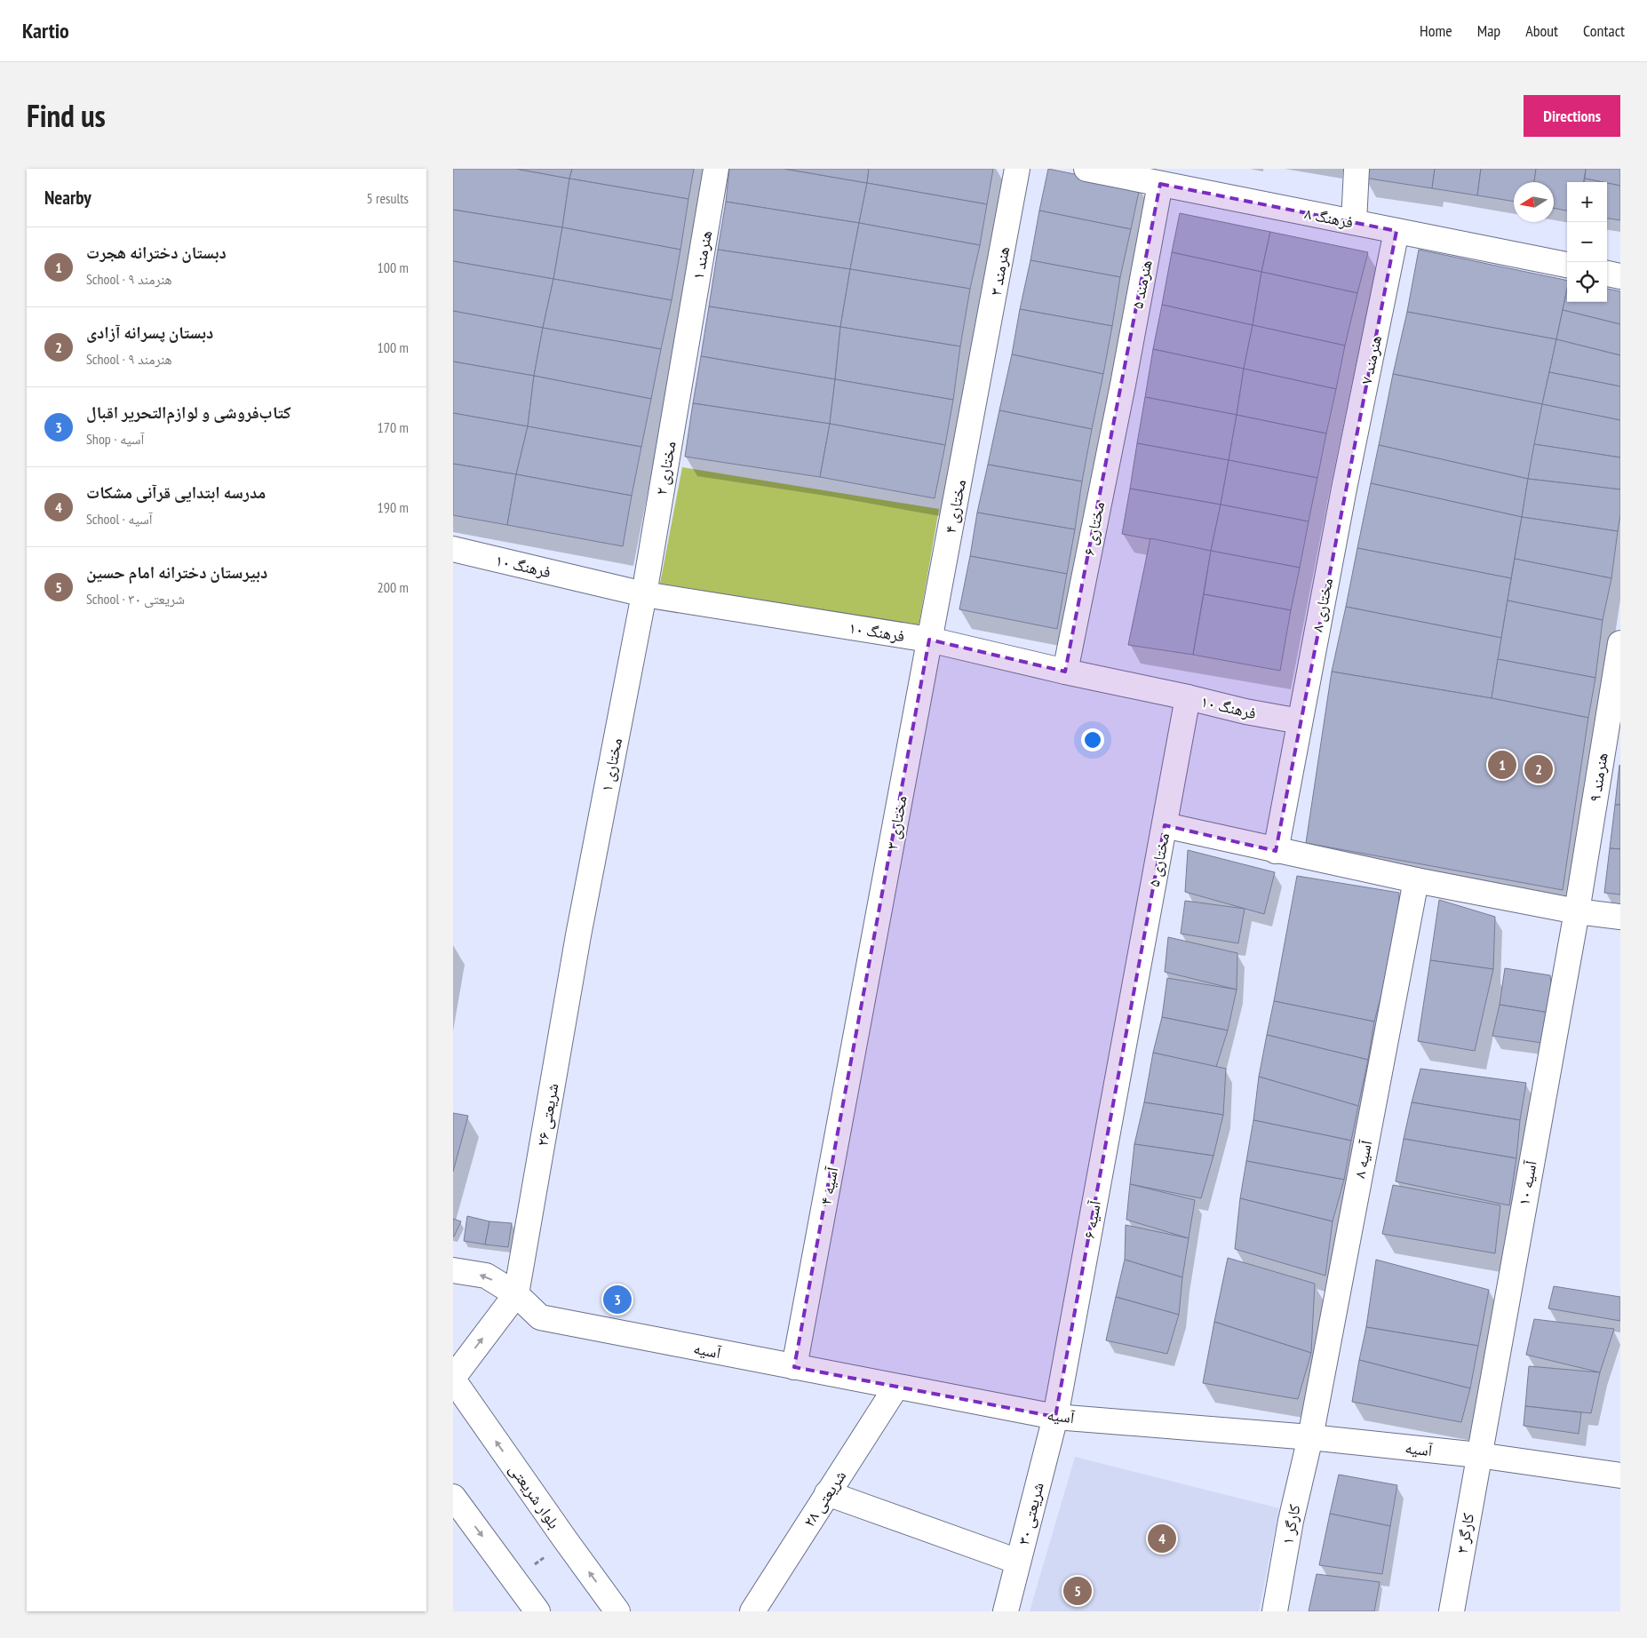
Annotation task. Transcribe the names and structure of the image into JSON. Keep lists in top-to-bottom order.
{
  "streets": {
    "street": [
      "فرهنگ ۸",
      "هنرمند ۱",
      "هنرمند ۳",
      "هنرمند ۵",
      "هنرمند ۷",
      "مختاری ۲",
      "مختاری ۴",
      "مختاری ۶",
      "فرهنگ ۱۰",
      "مختاری ۸",
      "مختاری ۱",
      "هنرمند ۹",
      "مختاری ۳",
      "مختاری ۵",
      "شریعتی ۲۶",
      "آسیه ۸",
      "آسیه ۱۰",
      "آسیه ۴",
      "آسیه ۶",
      "آسیه",
      "بلوار شریعتی",
      "شریعتی ۲۸",
      "شریعتی ۳۰",
      "کارگر ۱",
      "کارگر ۳"
    ]
  },
  "crossings": [
    ["فرهنگ ۸", "هنرمند ۵"],
    ["فرهنگ ۸", "هنرمند ۷"],
    ["هنرمند ۱", "مختاری ۲"],
    ["هنرمند ۳", "مختاری ۴"],
    ["هنرمند ۵", "مختاری ۶"],
    ["هنرمند ۷", "مختاری ۸"],
    ["مختاری ۲", "فرهنگ ۱۰"],
    ["مختاری ۲", "مختاری ۱"],
    ["مختاری ۴", "فرهنگ ۱۰"],
    ["مختاری ۴", "مختاری ۳"],
    ["مختاری ۶", "فرهنگ ۱۰"],
    ["فرهنگ ۱۰", "مختاری ۸"],
    ["فرهنگ ۱۰", "مختاری ۱"],
    ["فرهنگ ۱۰", "مختاری ۳"],
    ["فرهنگ ۱۰", "مختاری ۵"],
    ["مختاری ۱", "شریعتی ۲۶"],
    ["هنرمند ۹", "آسیه ۱۰"],
    ["مختاری ۳", "آسیه ۴"],
    ["مختاری ۵", "آسیه ۶"],
    ["شریعتی ۲۶", "آسیه"],
    ["شریعتی ۲۶", "بلوار شریعتی"],
    ["آسیه ۸", "آسیه"],
    ["آسیه ۸", "کارگر ۱"],
    ["آسیه ۱۰", "آسیه"],
    ["آسیه ۱۰", "کارگر ۳"],
    ["آسیه ۴", "آسیه"],
    ["آسیه ۶", "آسیه"],
    ["آسیه ۶", "شریعتی ۳۰"],
    ["آسیه", "شریعتی ۲۸"],
    ["آسیه", "شریعتی ۳۰"],
    ["آسیه", "کارگر ۱"],
    ["آسیه", "کارگر ۳"]
  ],
  "north": "left",
  "page": {
    "header": "Kartio",
    "nav": [
      "Home",
      "Map",
      "About",
      "Contact"
    ],
    "title": "Find us",
    "buttons": "Directions",
    "heading": ["Nearby", "5 results"],
    "map_buttons": ["+", "−"],
    "list": [
      {
        "mark": "1",
        "name": "دبستان دخترانه هجرت",
        "note": "School · هنرمند ۹",
        "value": "100 m"
      },
      {
        "mark": "2",
        "name": "دبستان پسرانه آزادی",
        "note": "School · هنرمند ۹",
        "value": "100 m"
      },
      {
        "mark": "3",
        "name": "کتاب‌فروشی و لوازم‌التحریر اقبال",
        "note": "Shop · آسیه",
        "value": "170 m"
      },
      {
        "mark": "4",
        "name": "مدرسه ابتدایی قرآنی مشکات",
        "note": "School · آسیه",
        "value": "190 m"
      },
      {
        "mark": "5",
        "name": "دبیرستان دخترانه امام حسین",
        "note": "School · شریعتی ۳۰",
        "value": "200 m"
      }
    ],
    "pins": [
      "1",
      "2",
      "3",
      "4",
      "5"
    ]
  }
}
